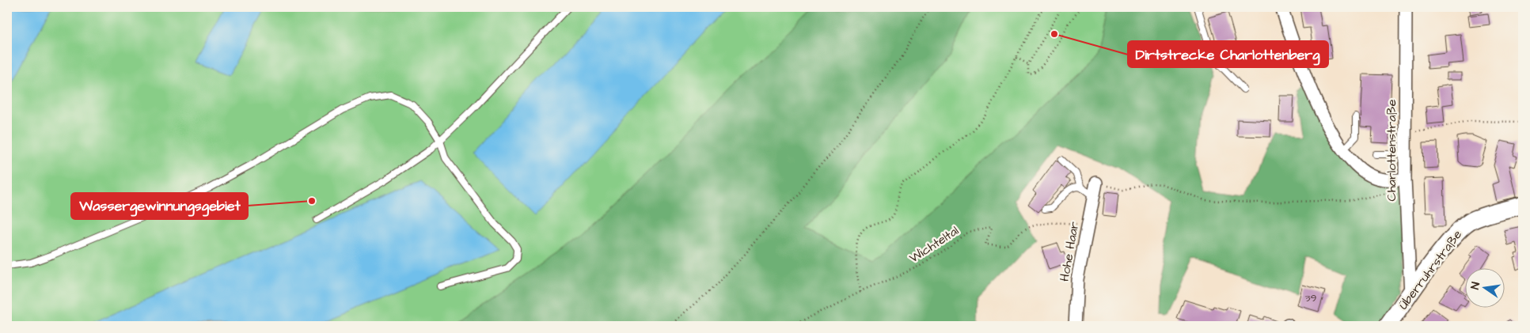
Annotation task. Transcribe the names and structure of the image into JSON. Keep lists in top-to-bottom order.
{
  "streets": {
    "main road": ["Überruhrstraße"],
    "street": ["Charlottenstraße", "Hohe Haar"],
    "path": ["Wichteltal"]
  },
  "crossings": [
    ["Charlottenstraße", "Überruhrstraße"],
    ["Wichteltal", "Hohe Haar"]
  ],
  "places": ["Dirtstrecke Charlottenberg", "Wassergewinnungsgebiet"],
  "house_numbers": ["39"],
  "north": "left"
}
